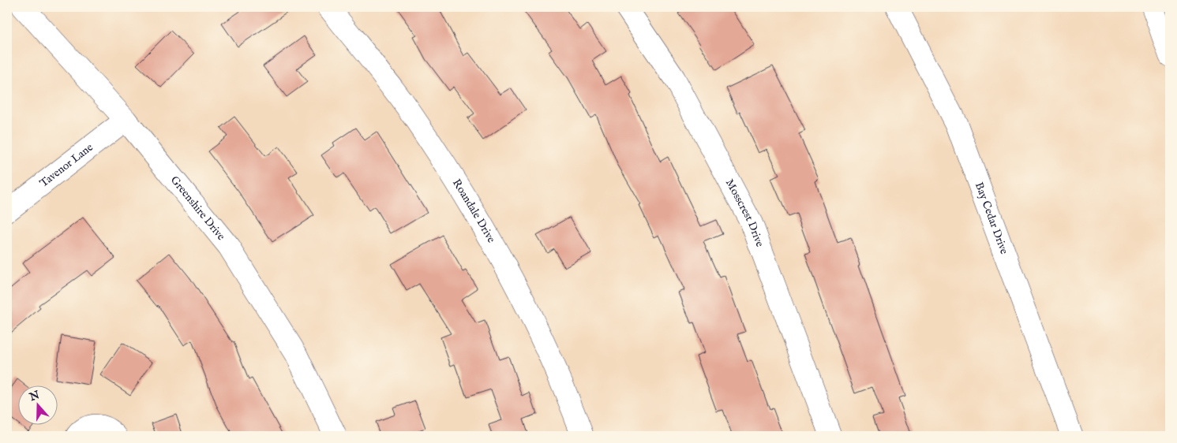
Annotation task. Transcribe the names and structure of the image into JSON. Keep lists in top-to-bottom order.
{
  "streets": {
    "street": [
      "Tavenor Lane",
      "Greenshire Drive",
      "Roandale Drive",
      "Mosscrest Drive",
      "Bay Cedar Drive"
    ]
  },
  "crossings": [
    ["Tavenor Lane", "Greenshire Drive"]
  ],
  "north": "top"
}
